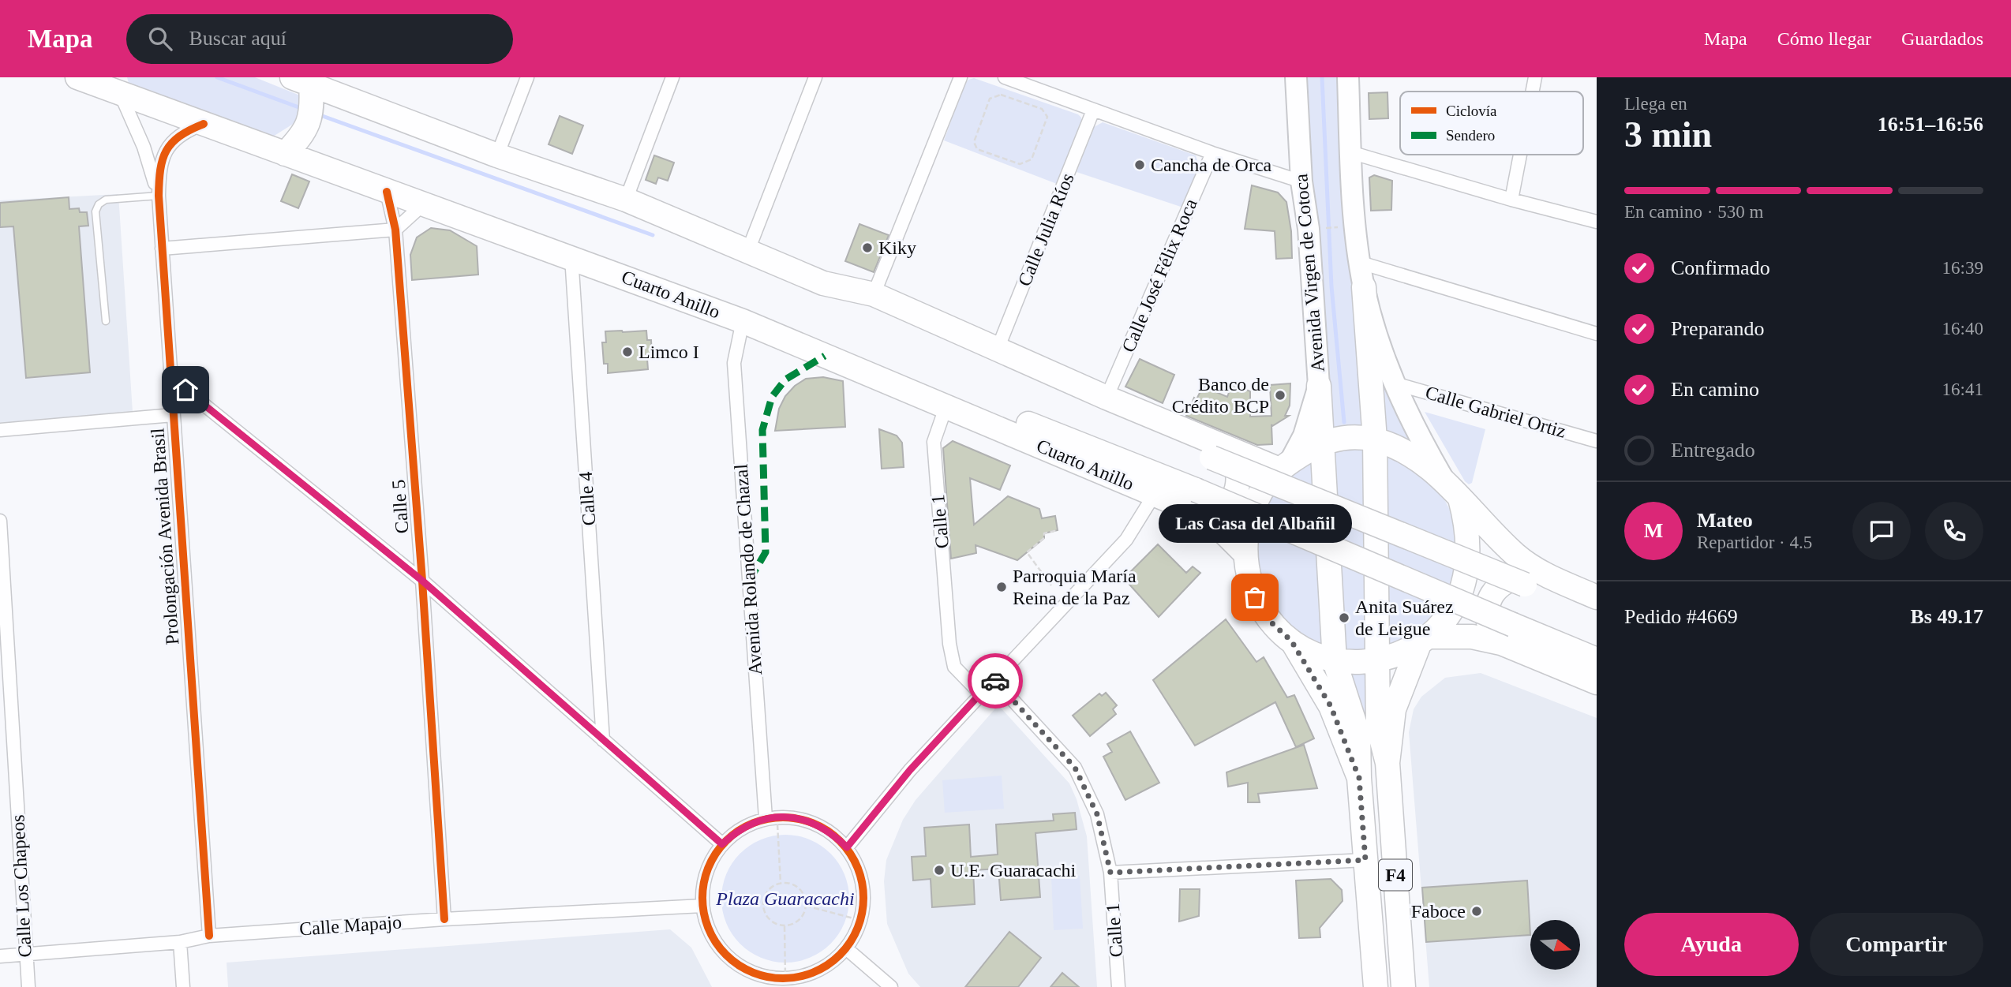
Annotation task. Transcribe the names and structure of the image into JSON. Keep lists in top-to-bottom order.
{
  "streets": {
    "highway": ["Cuarto Anillo", "F4"],
    "main road": ["Avenida Virgen de Cotoca"],
    "street": [
      "Calle Julia Ríos",
      "Calle José Félix Roca",
      "Calle Gabriel Ortiz",
      "Calle 4",
      "Calle 5",
      "Calle 1",
      "Prolongación Avenida Brasil",
      "Avenida Rolando de Chazal",
      "Calle Los Chapeos",
      "Calle Mapajo"
    ]
  },
  "crossings": [
    ["Avenida Virgen de Cotoca", "F4"],
    ["Cuarto Anillo", "Calle 4"],
    ["Cuarto Anillo", "Calle 5"],
    ["Cuarto Anillo", "Calle 1"],
    ["Cuarto Anillo", "Prolongación Avenida Brasil"],
    ["Cuarto Anillo", "Avenida Rolando de Chazal"],
    ["Cuarto Anillo", "F4"],
    ["Calle 5", "Calle Mapajo"],
    ["Prolongación Avenida Brasil", "Calle Mapajo"],
    ["Calle Los Chapeos", "Calle Mapajo"]
  ],
  "parks": ["Plaza Guaracachi"],
  "places": [
    "Cancha de Orca",
    "Kiky",
    "Limco I",
    "Banco de Crédito BCP",
    "Parroquia María Reina de la Paz",
    "Las Casa del Albañil",
    "Anita Suárez de Leigue",
    "U.E. Guaracachi",
    "Faboce"
  ],
  "legend": ["Ciclovía", "Sendero"],
  "north": "right",
  "page": {
    "header": "Mapa",
    "search": "Buscar aquí",
    "nav": ["Mapa", "Cómo llegar", "Guardados"],
    "heading": ["3 min", "Llega en", "16:51–16:56"],
    "panel": [
      "Mateo",
      "Repartidor · 4.5",
      "Pedido #4669",
      "Bs 49.17"
    ],
    "bar": "En camino · 530 m",
    "list": [
      ["Confirmado", "16:39"],
      ["Preparando", "16:40"],
      ["En camino", "16:41"],
      "Entregado"
    ],
    "round": "M",
    "bubble": "Las Casa del Albañil",
    "buttons": ["Ayuda", "Compartir"]
  }
}
